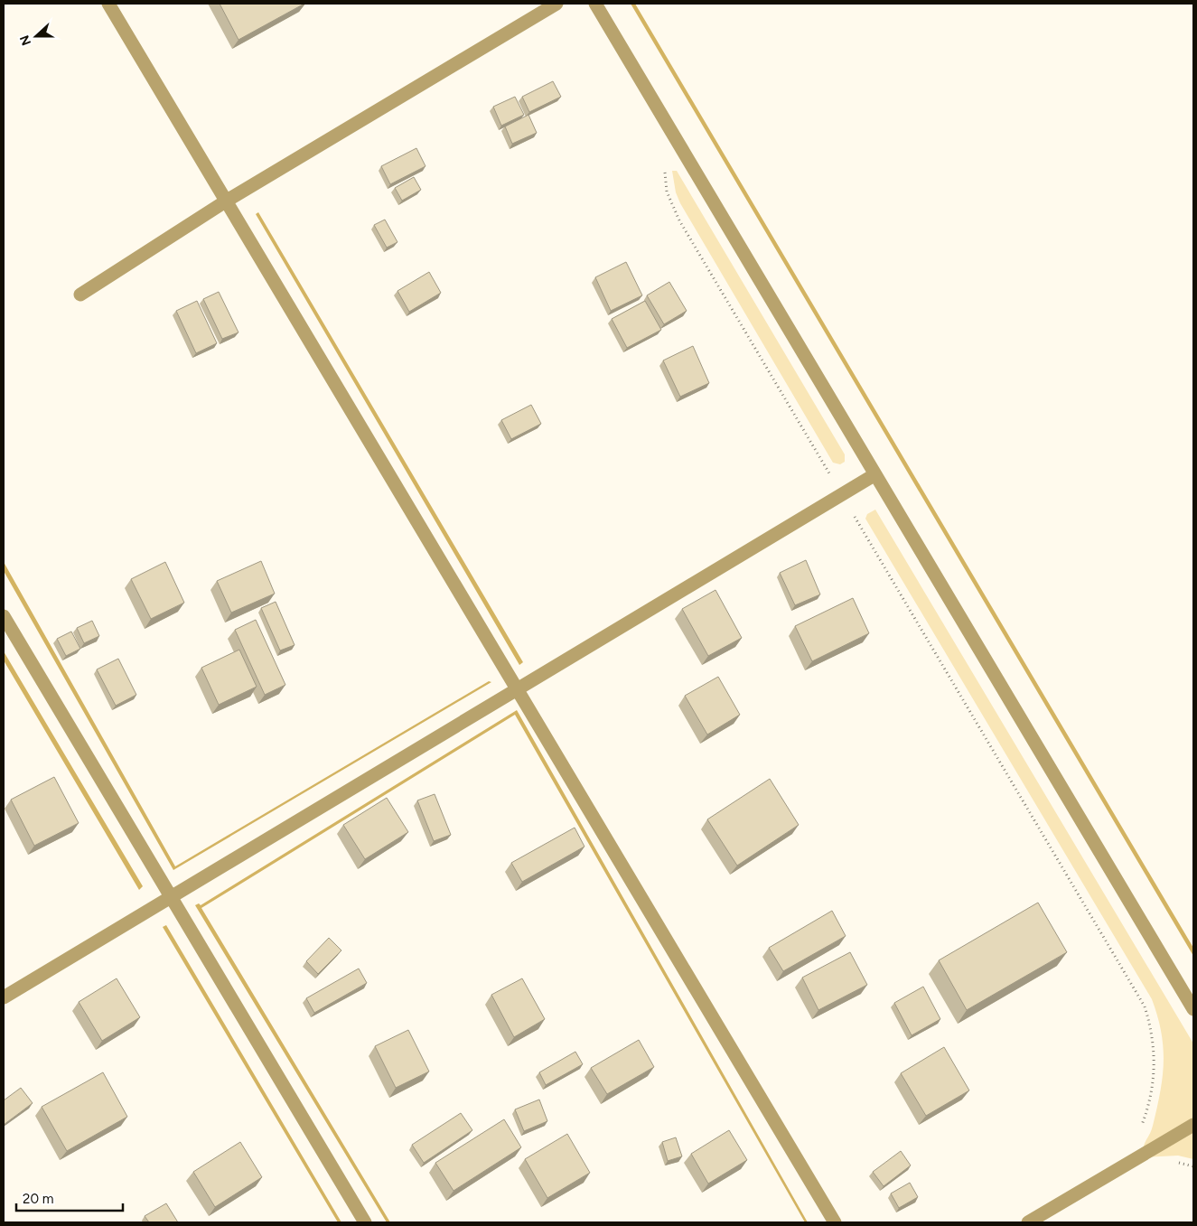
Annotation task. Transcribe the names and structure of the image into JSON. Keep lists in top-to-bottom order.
{
  "scale_bar": "20 m",
  "north": "left"
}
